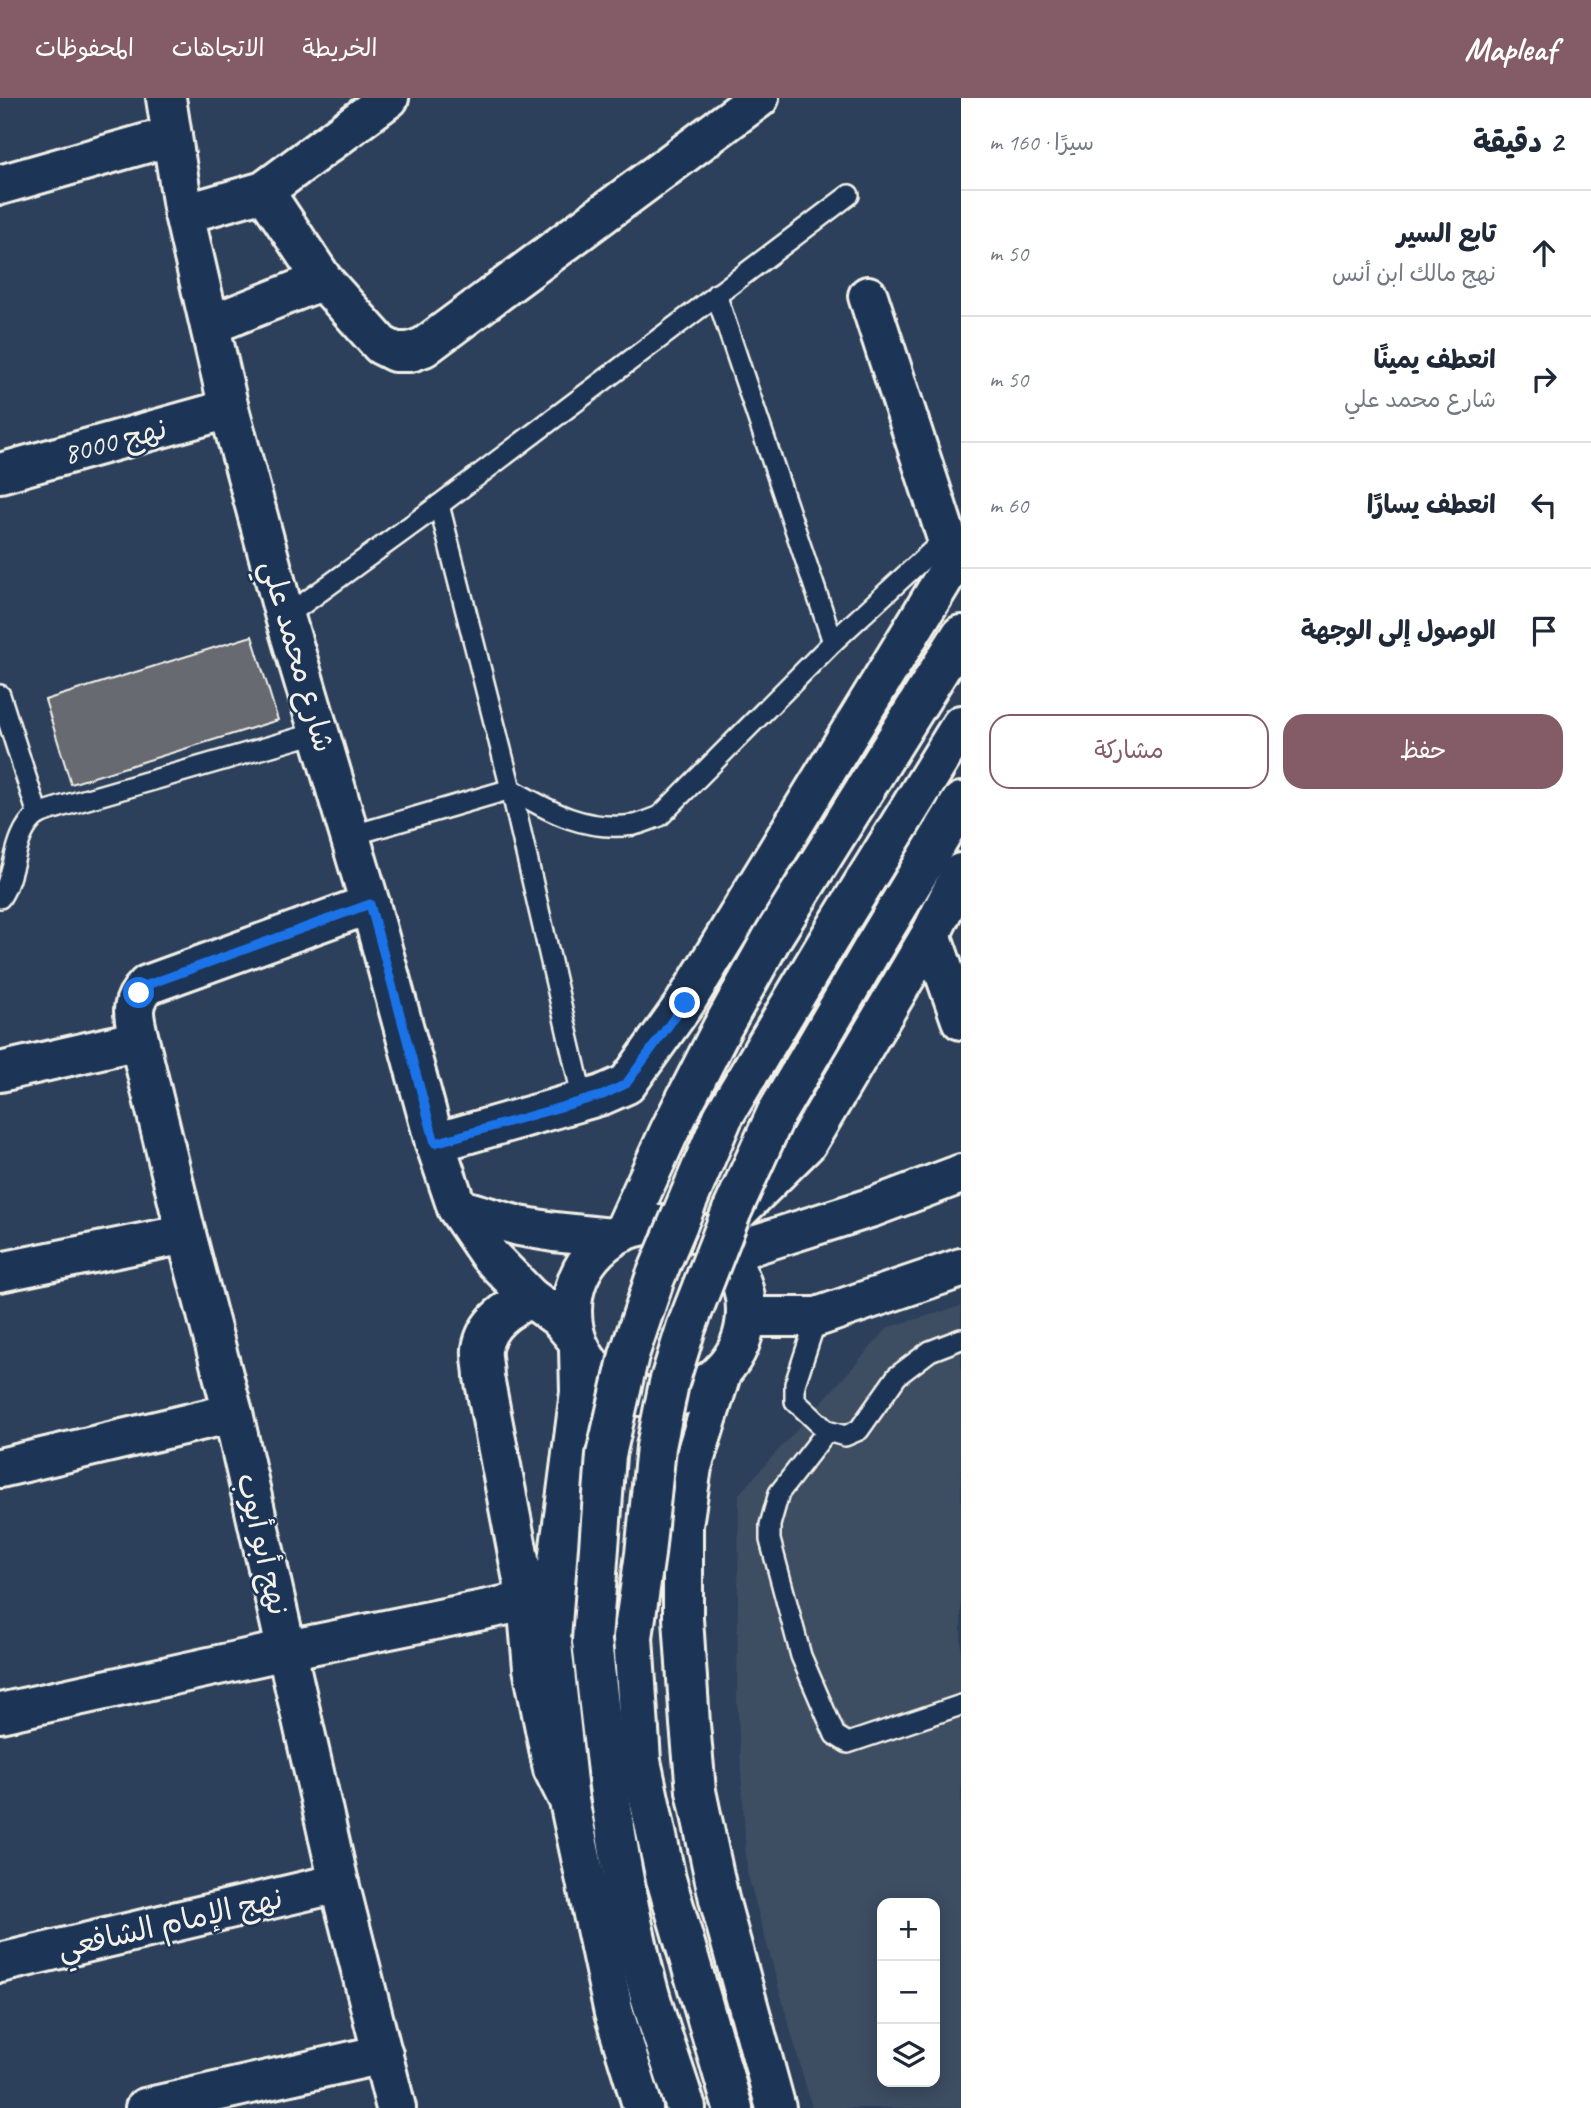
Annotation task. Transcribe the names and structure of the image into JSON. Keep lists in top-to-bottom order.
{
  "streets": {
    "main road": [
      "نهج 8000",
      "شارع محمد علي",
      "نهج أبو أيوب",
      "نهج الإمام الشافعي"
    ]
  },
  "crossings": [
    ["نهج 8000", "شارع محمد علي"],
    ["شارع محمد علي", "نهج أبو أيوب"],
    ["نهج أبو أيوب", "نهج الإمام الشافعي"]
  ],
  "page": {
    "header": "Mapleaf",
    "nav": ["الخريطة", "الاتجاهات", "المحفوظات"],
    "heading": ["2 دقيقة", "سيرًا · 160 m"],
    "list": [
      ["تابع السير", "نهج مالك ابن أنس", "50 m"],
      ["انعطف يمينًا", "شارع محمد علي", "50 m"],
      ["انعطف يسارًا", "60 m"],
      "الوصول إلى الوجهة"
    ],
    "buttons": ["حفظ", "مشاركة"],
    "map_buttons": ["+", "−"]
  }
}
